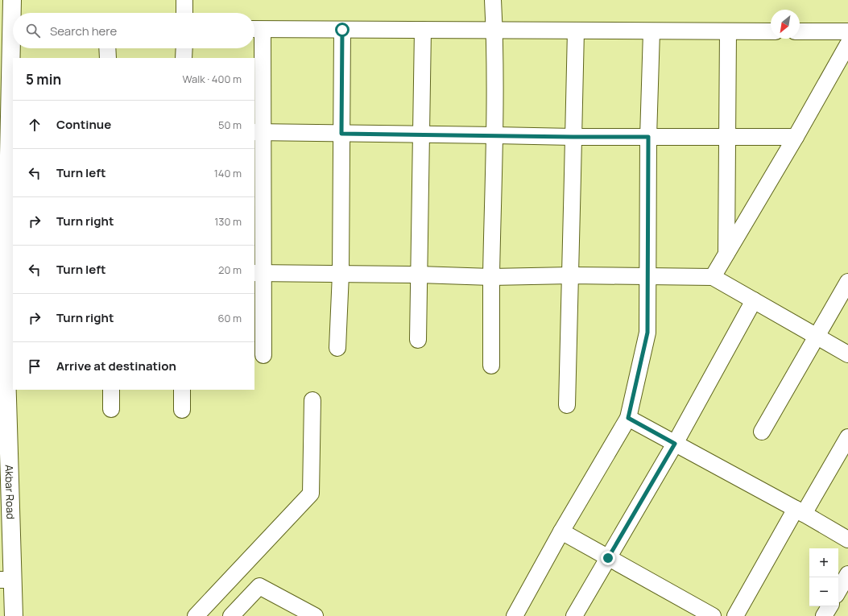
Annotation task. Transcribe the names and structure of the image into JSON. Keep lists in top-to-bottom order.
{
  "streets": {
    "main road": ["Akbar Road"]
  },
  "north": "bottom left",
  "page": {
    "search": "Search here",
    "heading": ["5 min", "Walk · 400 m"],
    "list": [
      ["Continue", "50 m"],
      ["Turn left", "140 m"],
      ["Turn right", "130 m"],
      ["Turn left", "20 m"],
      ["Turn right", "60 m"],
      "Arrive at destination"
    ],
    "map_buttons": ["+", "−"]
  }
}
